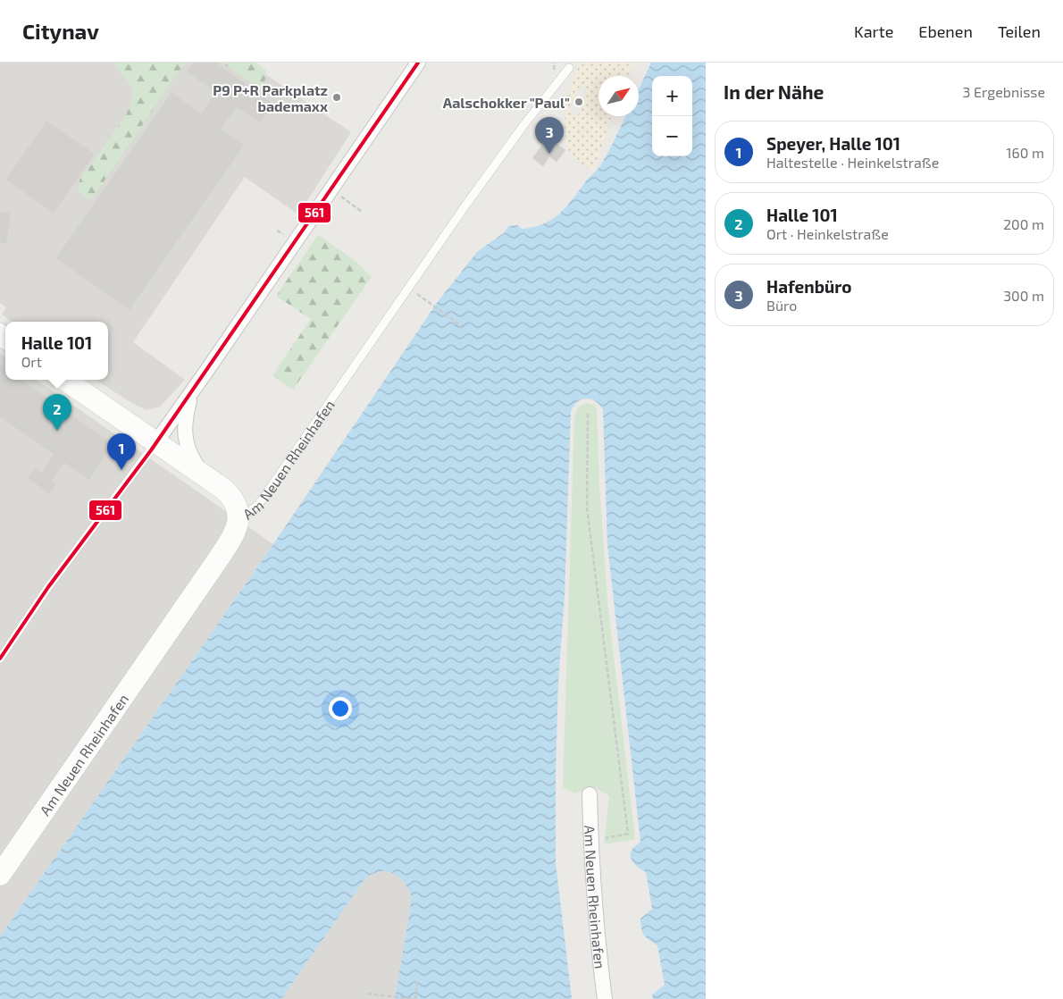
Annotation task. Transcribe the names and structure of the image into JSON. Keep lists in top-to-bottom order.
{
  "streets": {
    "street": ["Am Neuen Rheinhafen"]
  },
  "places": ["P9 P+R Parkplatz bademaxx", "Aalschokker \"Paul\""],
  "lines": ["transit line 561"],
  "north": "top right",
  "page": {
    "header": "Citynav",
    "nav": ["Karte", "Ebenen", "Teilen"],
    "heading": ["In der Nähe", "3 Ergebnisse"],
    "map_buttons": ["+", "−"],
    "pins": ["3", "2", "1"],
    "list": [
      {
        "mark": "1",
        "name": "Speyer, Halle 101",
        "note": "Haltestelle · Heinkelstraße",
        "value": "160 m"
      },
      {
        "mark": "2",
        "name": "Halle 101",
        "note": "Ort · Heinkelstraße",
        "value": "200 m"
      },
      {
        "mark": "3",
        "name": "Hafenbüro",
        "note": "Büro",
        "value": "300 m"
      }
    ],
    "popup": ["Halle 101", "Ort"]
  }
}
